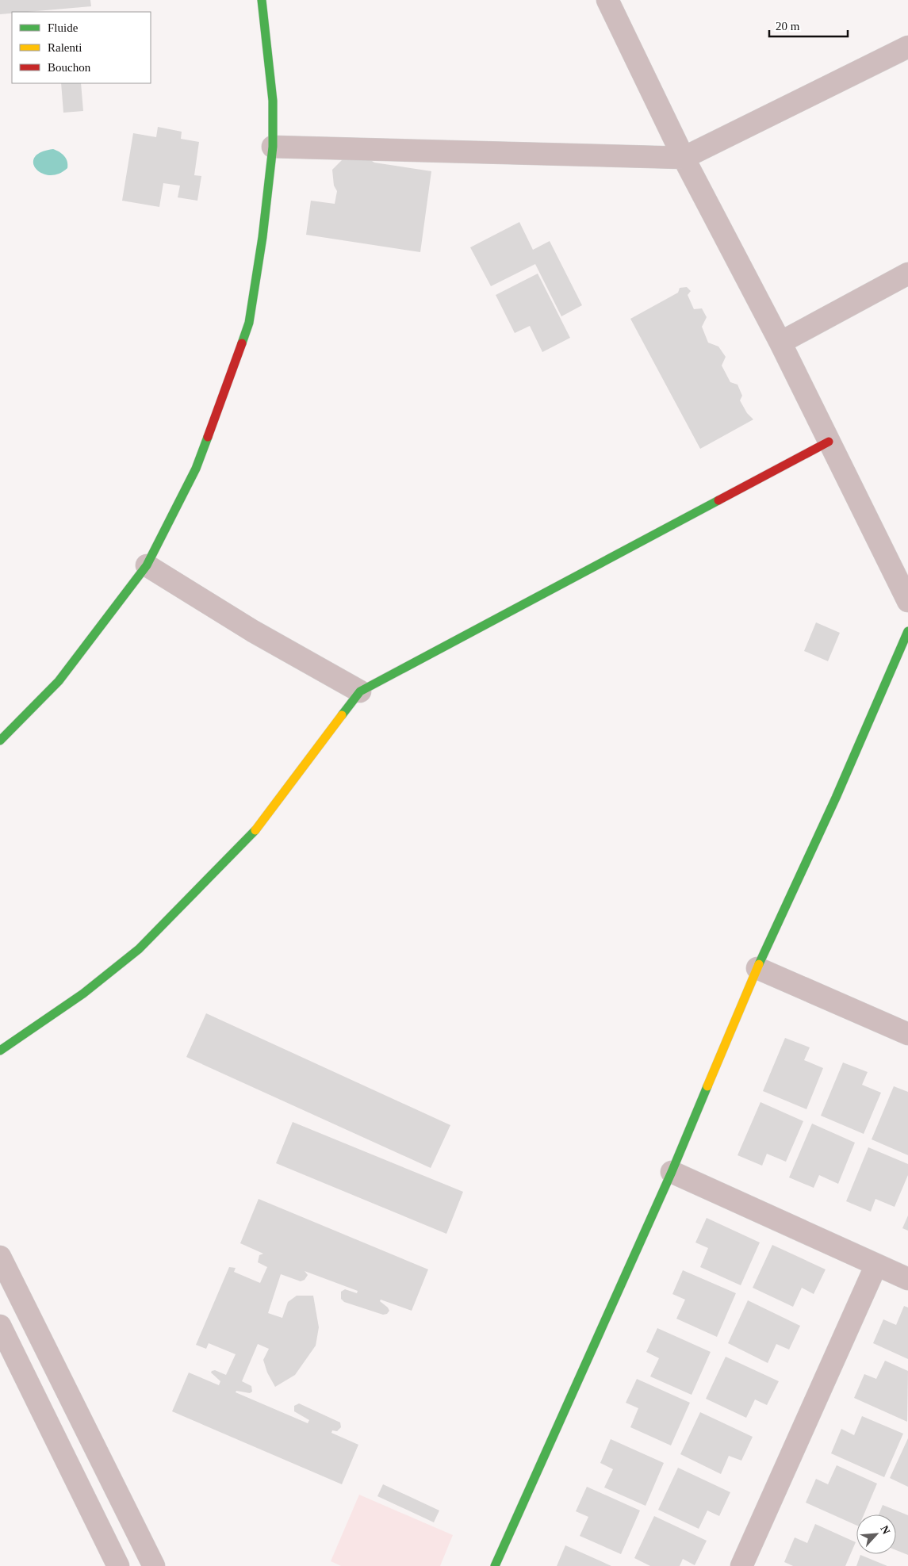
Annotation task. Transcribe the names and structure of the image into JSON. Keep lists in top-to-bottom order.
{
  "legend": ["Fluide", "Ralenti", "Bouchon"],
  "scale_bar": "20 m",
  "north": "top right"
}
